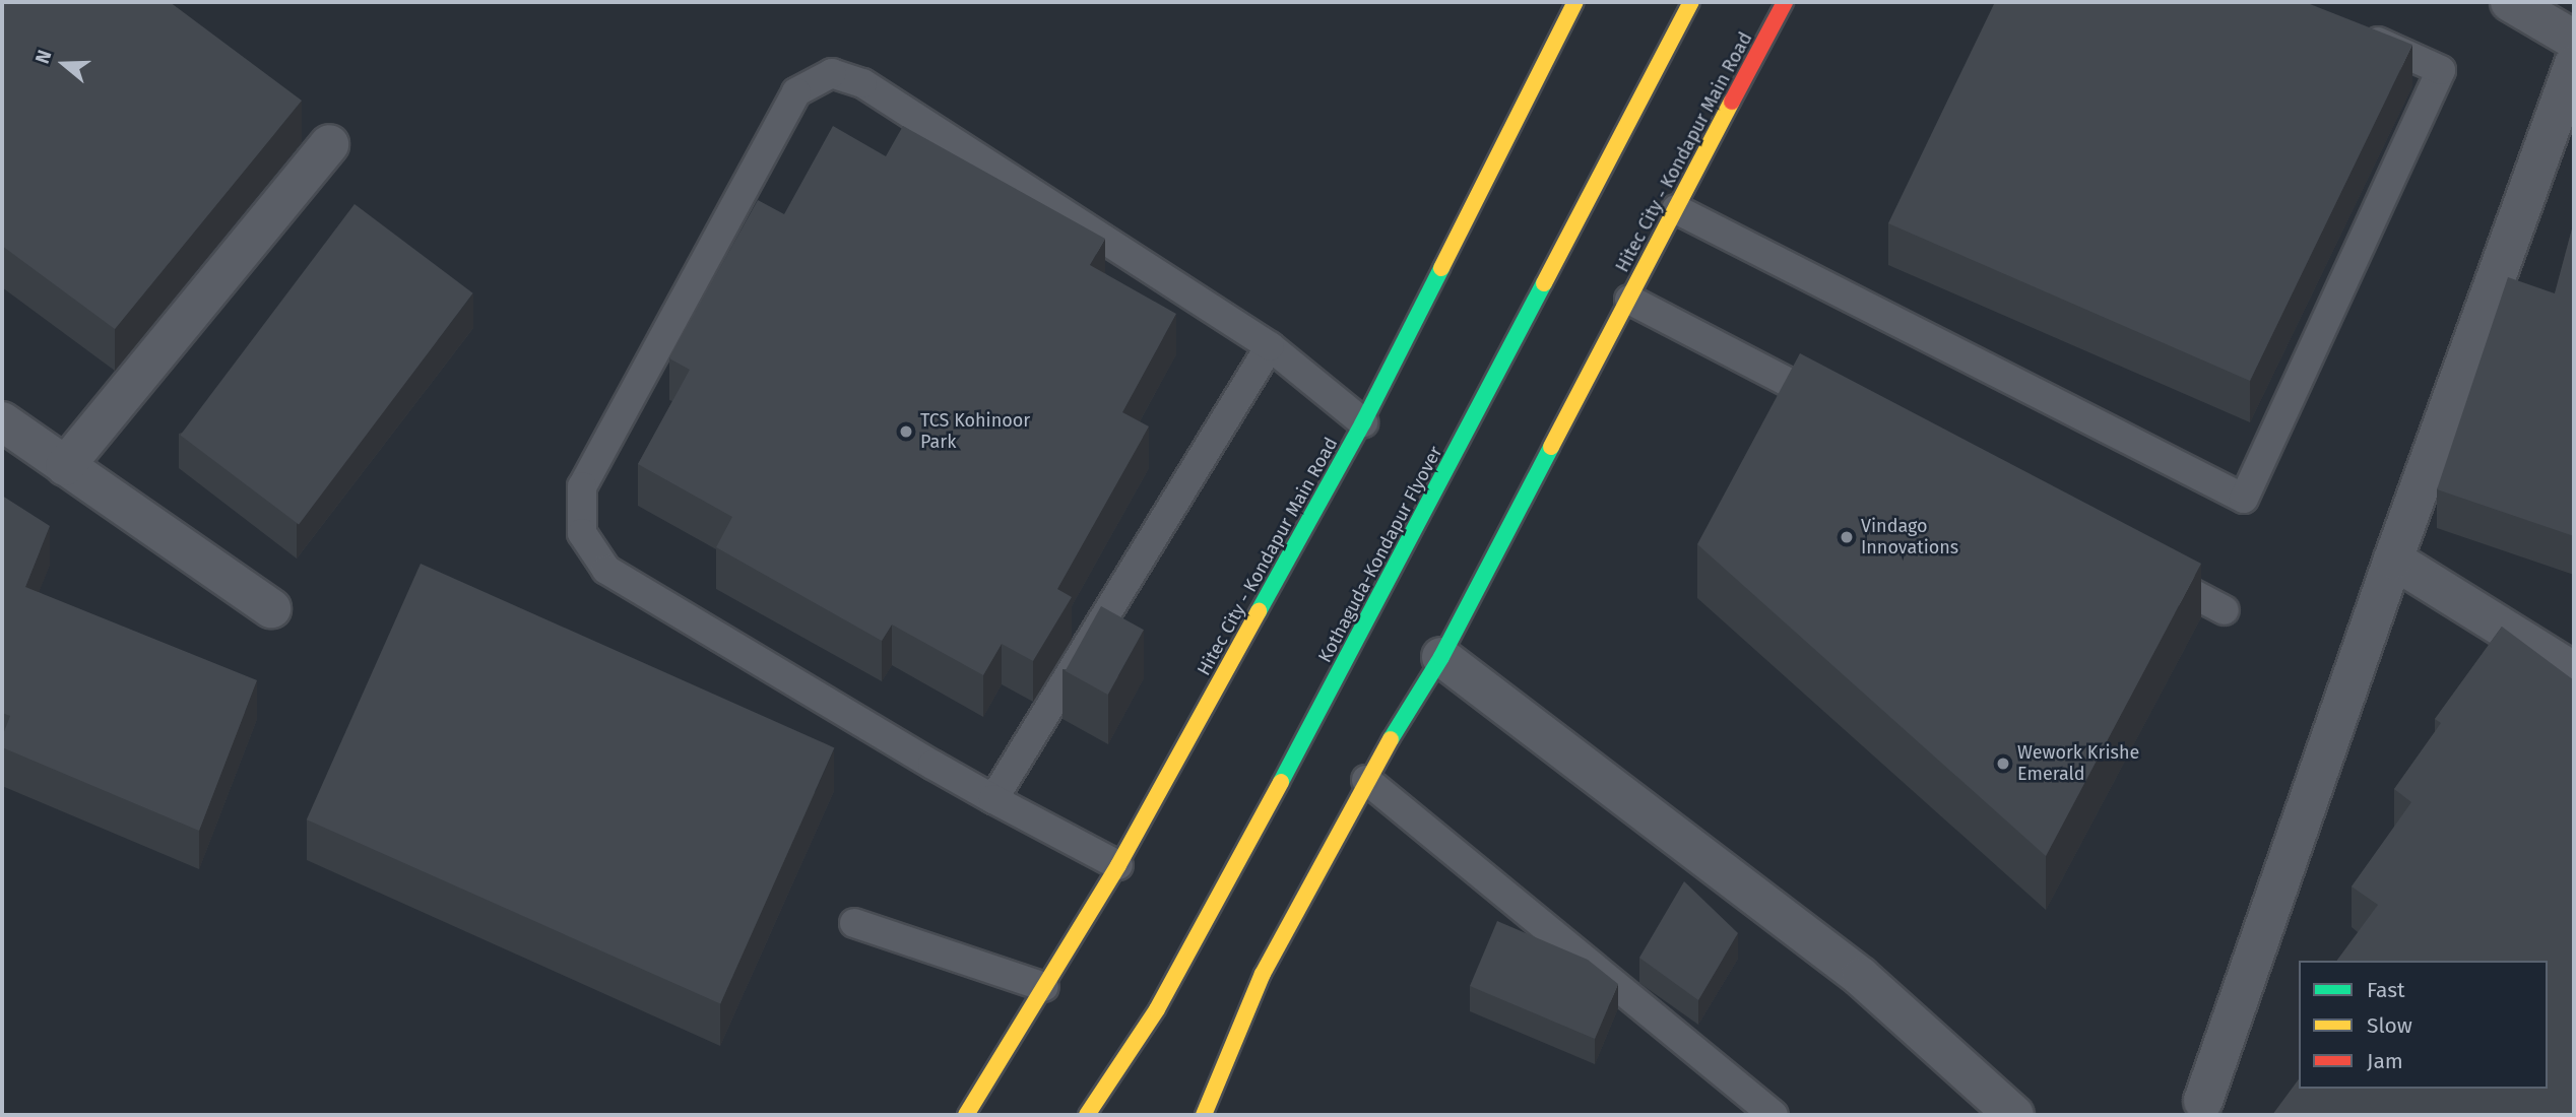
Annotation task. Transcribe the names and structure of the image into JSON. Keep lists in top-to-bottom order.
{
  "streets": {
    "main road": ["Hitec City - Kondapur Main Road", "Kothaguda-Kondapur Flyover"]
  },
  "places": ["TCS Kohinoor Park", "Vindago Innovations", "Wework Krishe Emerald"],
  "legend": ["Fast", "Slow", "Jam"],
  "north": "left"
}
